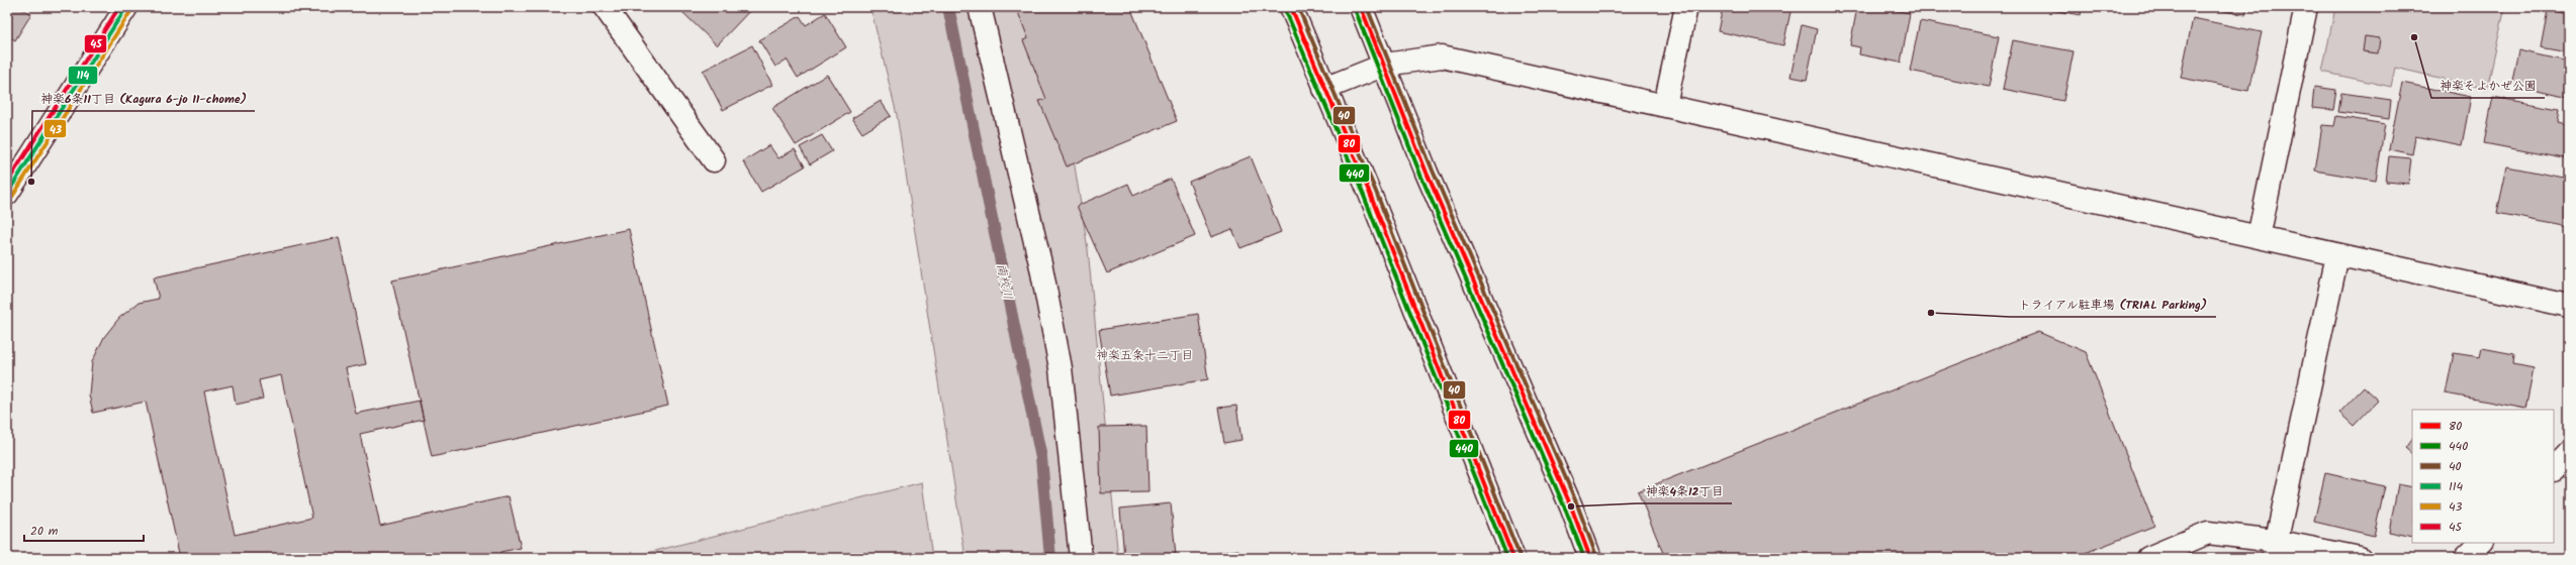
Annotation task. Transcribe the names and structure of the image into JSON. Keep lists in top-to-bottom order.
{
  "districts": ["神楽五条十二丁目"],
  "water": ["南校川"],
  "places": [
    "神楽そよかぜ公園",
    "神楽6条11丁目 (Kagura 6-jo 11-chome)",
    "トライアル駐車場 (TRIAL Parking)",
    "神楽4条12丁目"
  ],
  "lines": [
    "transit line 80",
    "transit line 40",
    "transit line 114",
    "transit line 45",
    "transit line 440",
    "transit line 43"
  ],
  "legend": [
    "80",
    "440",
    "40",
    "114",
    "43",
    "45"
  ],
  "scale_bar": "20 m"
}
